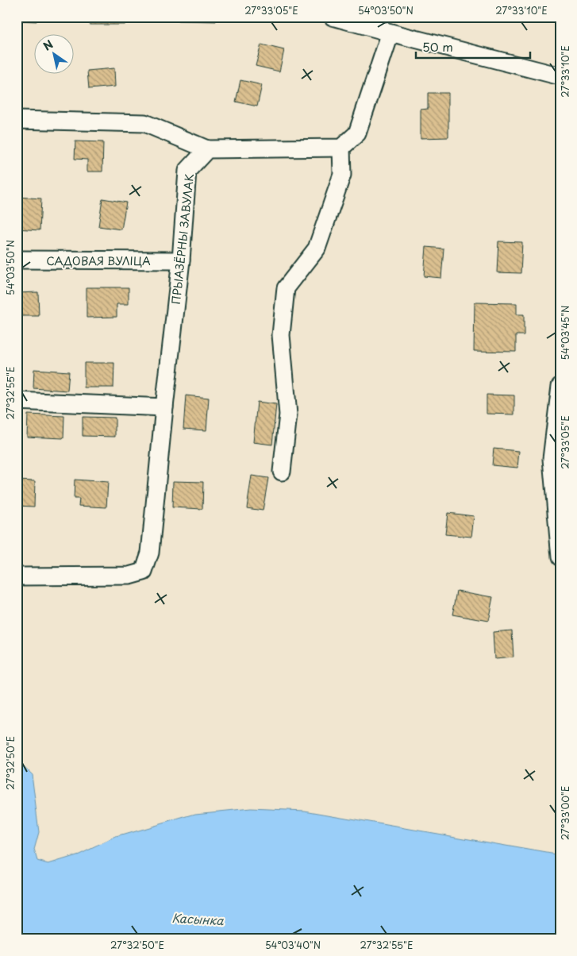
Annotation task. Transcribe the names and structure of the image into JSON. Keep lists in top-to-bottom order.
{
  "streets": {
    "street": ["ПРЫАЗЁРНЫ ЗАВУЛАК", "САДОВАЯ ВУЛІЦА"]
  },
  "crossings": [
    ["ПРЫАЗЁРНЫ ЗАВУЛАК", "САДОВАЯ ВУЛІЦА"]
  ],
  "water": ["Касынка"],
  "scale_bar": "50 m",
  "north": "top left",
  "coordinates": [
    "27°33'05\"E",
    "54°03'50\"N",
    "27°33'10\"E",
    "54°03'45\"N",
    "27°32'55\"E",
    "27°32'50\"E",
    "27°33'00\"E",
    "54°03'40\"N"
  ]
}
